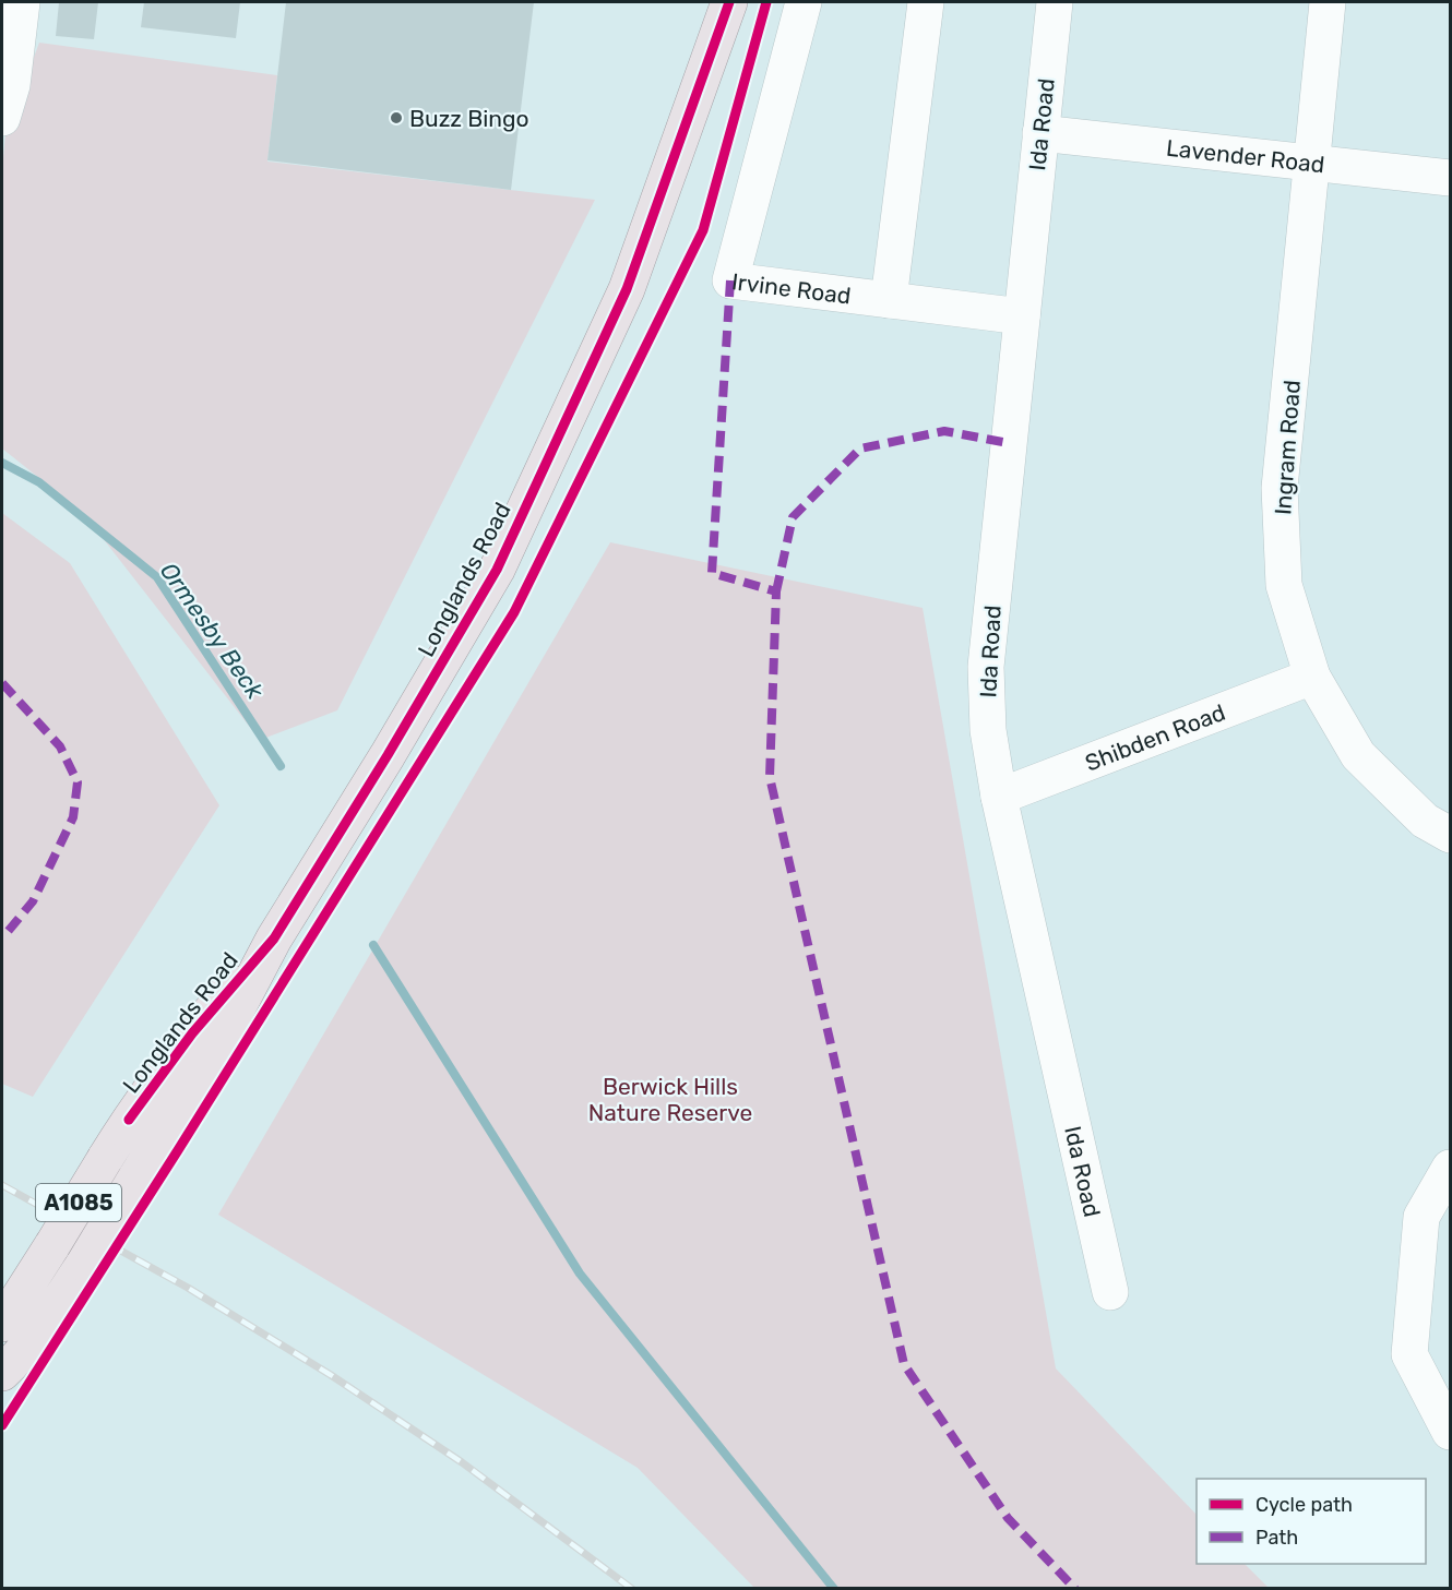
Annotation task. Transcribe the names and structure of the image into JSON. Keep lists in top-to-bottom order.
{
  "streets": {
    "main road": ["Longlands Road", "A1085"],
    "street": [
      "Ida Road",
      "Lavender Road",
      "Irvine Road",
      "Ingram Road",
      "Shibden Road"
    ]
  },
  "crossings": [
    ["Ida Road", "Lavender Road"],
    ["Ida Road", "Irvine Road"],
    ["Ida Road", "Shibden Road"],
    ["Lavender Road", "Ingram Road"],
    ["Ingram Road", "Shibden Road"]
  ],
  "water": ["Ormesby Beck"],
  "parks": ["Berwick Hills Nature Reserve"],
  "places": ["Buzz Bingo"],
  "legend": ["Cycle path", "Path"]
}
